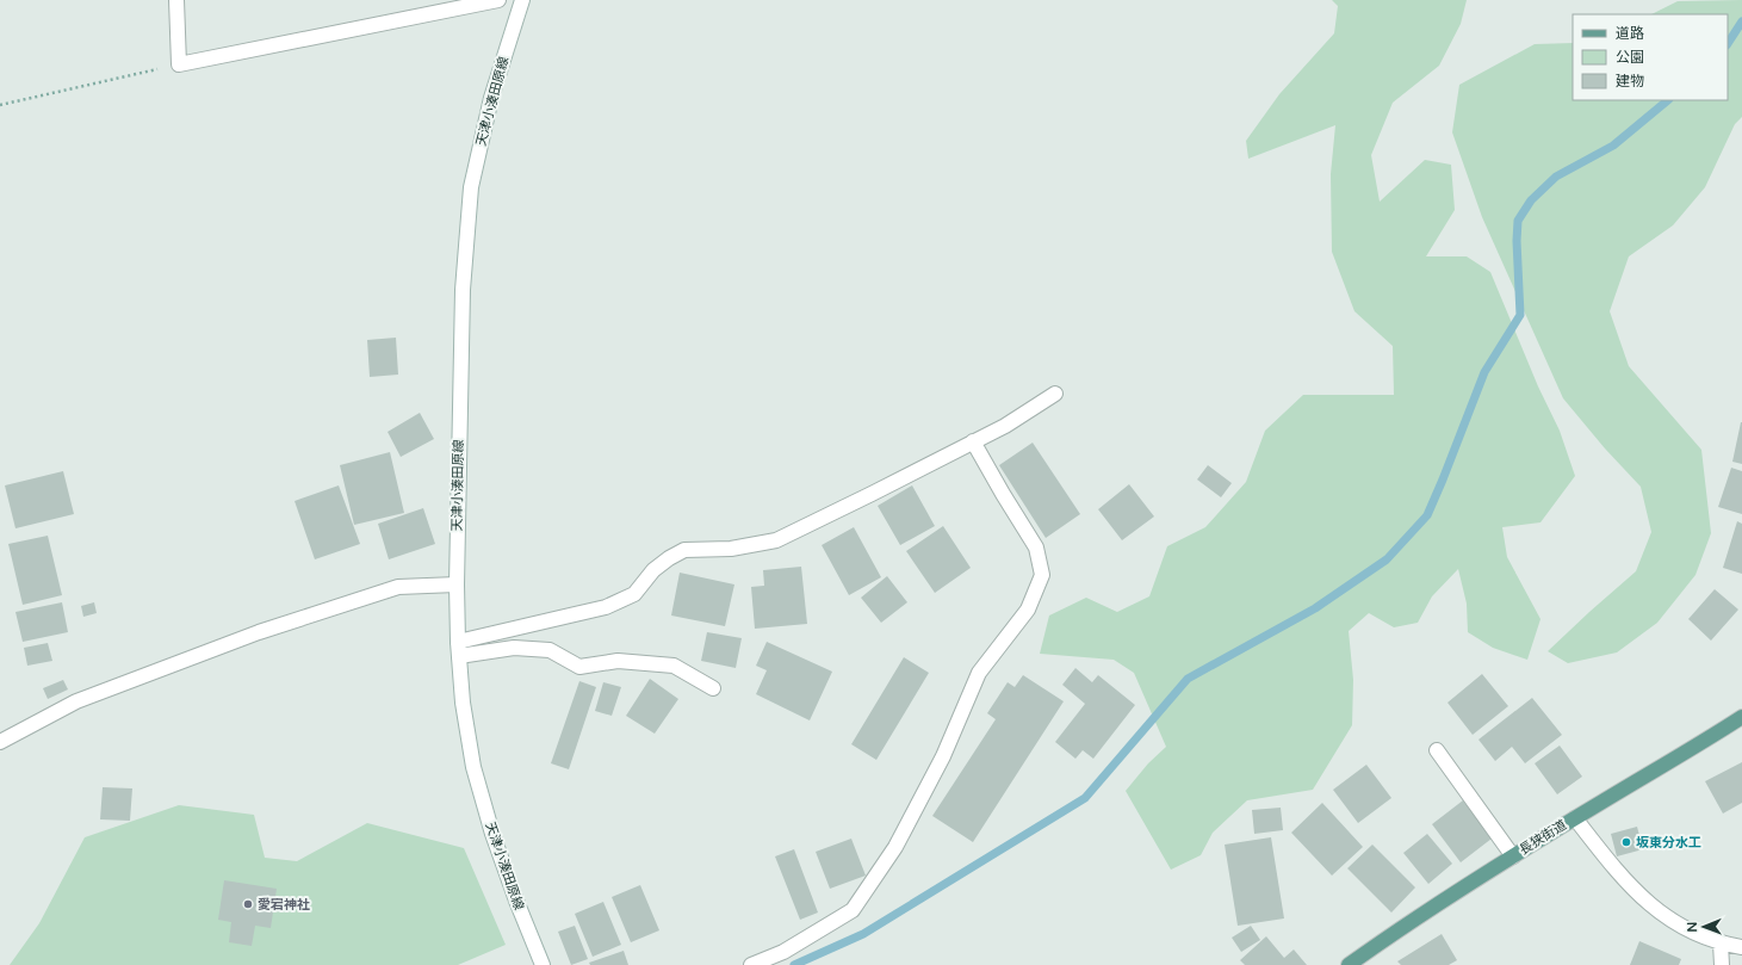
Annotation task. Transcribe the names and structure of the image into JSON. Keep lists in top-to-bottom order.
{
  "streets": {
    "main road": ["長狭街道"],
    "street": ["天津小湊田原線"]
  },
  "places": ["坂東分水工", "愛宕神社"],
  "legend": ["道路", "公園", "建物"],
  "north": "left"
}
